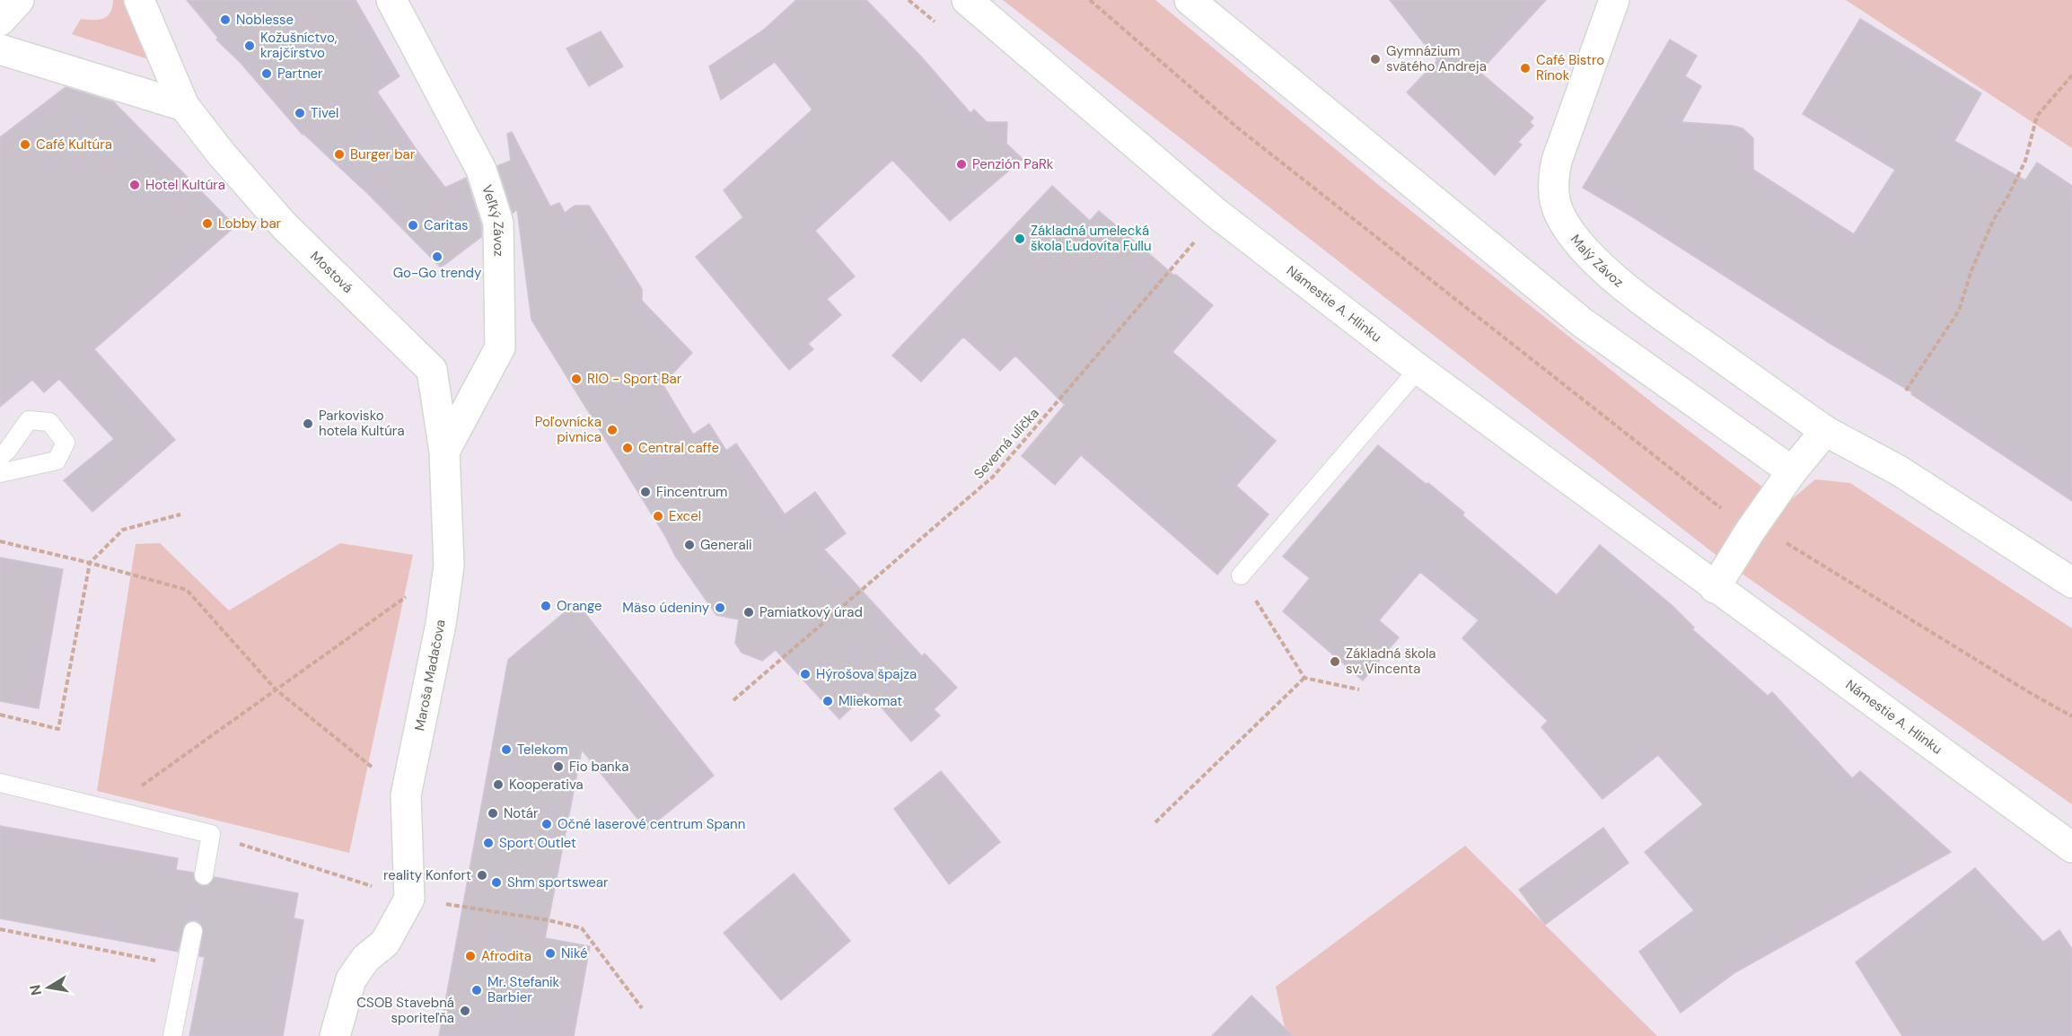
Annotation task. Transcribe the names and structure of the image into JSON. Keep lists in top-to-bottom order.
{
  "streets": {
    "street": [
      "Veľký Závoz",
      "Malý Závoz",
      "Mostová",
      "Námestie A. Hlinku",
      "Maroša Madačova"
    ],
    "path": ["Severná ulička"]
  },
  "crossings": [
    ["Veľký Závoz", "Mostová"],
    ["Veľký Závoz", "Maroša Madačova"],
    ["Mostová", "Maroša Madačova"],
    ["Námestie A. Hlinku", "Severná ulička"]
  ],
  "places": [
    "Noblesse",
    "Kožušníctvo, krajčírstvo",
    "Gymnázium svätého Andreja",
    "Café Bistro Rínok",
    "Partner",
    "Tivel",
    "Café Kultúra",
    "Burger bar",
    "Penzión PaRk",
    "Hotel Kultúra",
    "Lobby bar",
    "Caritas",
    "Základná umelecká škola Ľudovíta Fullu",
    "Go-Go trendy",
    "RIO - Sport Bar",
    "Parkovisko hotela Kultúra",
    "Poľovnícka pivnica",
    "Central caffe",
    "Fincentrum",
    "Excel",
    "Generali",
    "Orange",
    "Mäso údeniny",
    "Pamiatkový úrad",
    "Základná škola sv. Vincenta",
    "Hýrošova špajza",
    "Mliekomat",
    "Telekom",
    "Fio banka",
    "Kooperativa",
    "Notár",
    "Očné laserové centrum Spann",
    "Sport Outlet",
    "reality Konfort",
    "Shm sportswear",
    "Niké",
    "Afrodita",
    "Mr. Stefanik Barbier",
    "CSOB Stavebná sporiteľňa"
  ],
  "north": "left"
}
